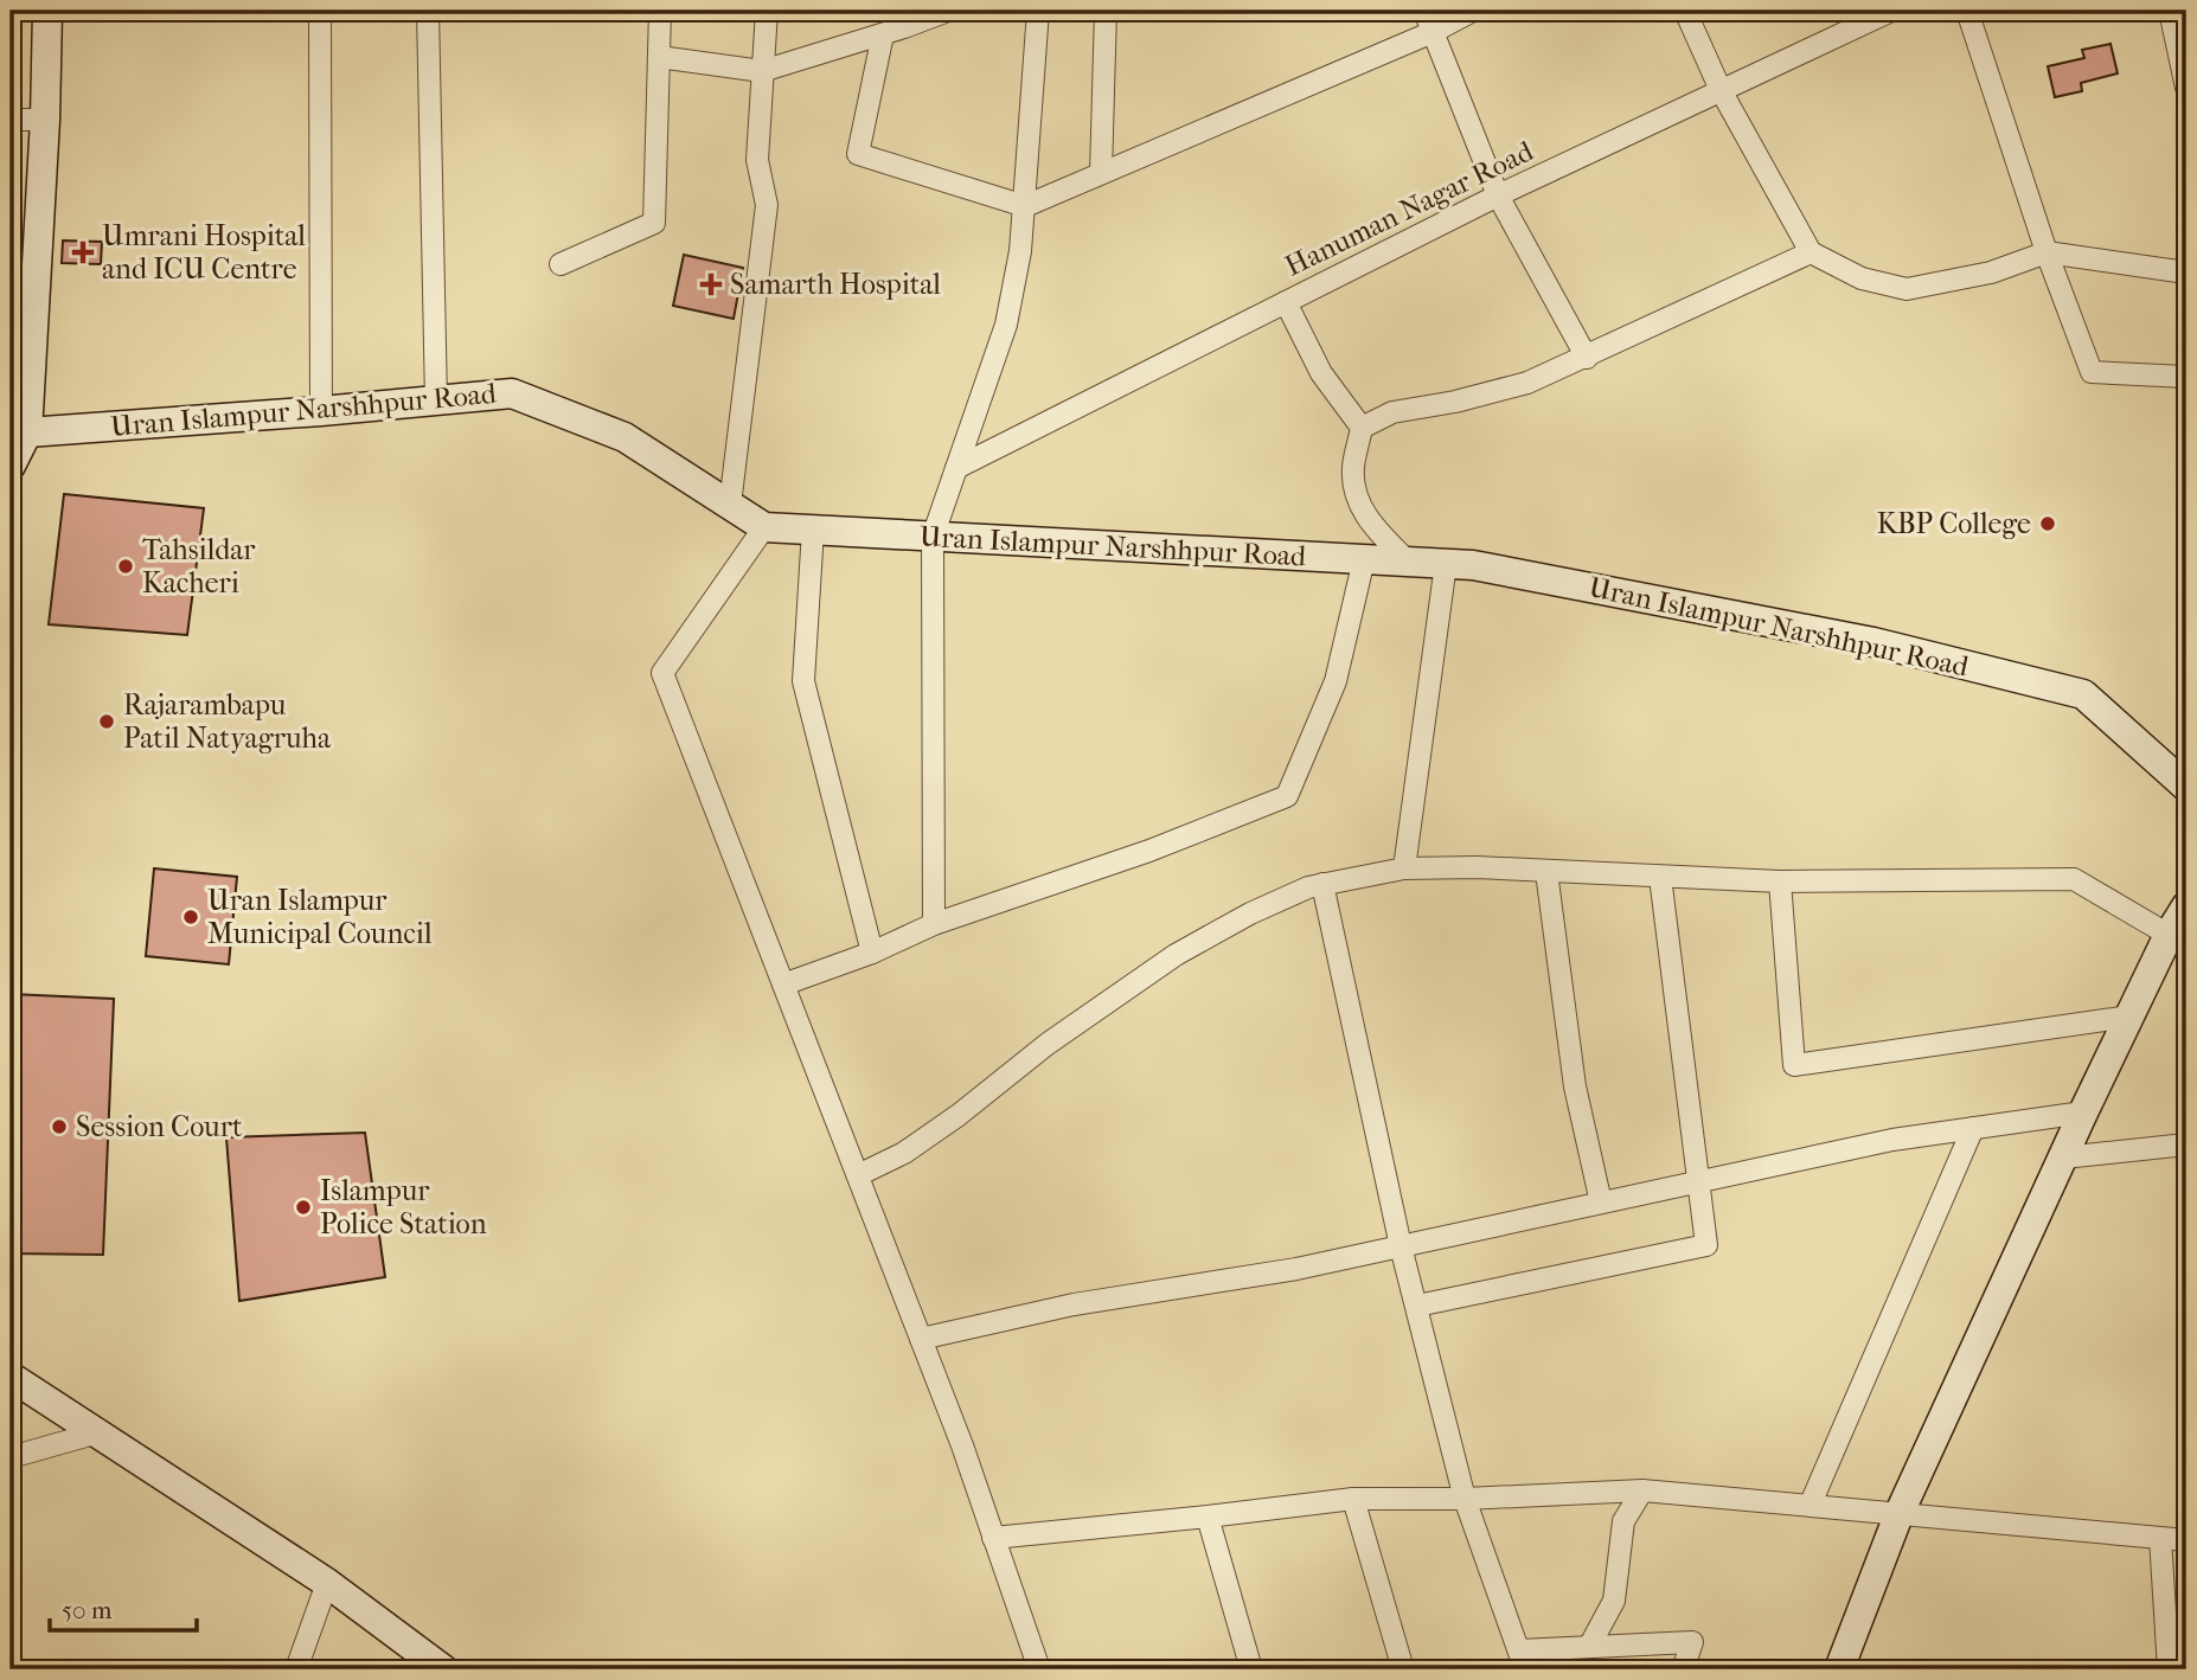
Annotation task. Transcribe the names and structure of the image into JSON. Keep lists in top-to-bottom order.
{
  "streets": {
    "main road": ["Uran Islampur Narshhpur Road"],
    "street": ["Hanuman Nagar Road"]
  },
  "places": {
    "health": ["Umrani Hospital and ICU Centre", "Samarth Hospital"],
    "other": [
      "KBP College",
      "Tahsildar Kacheri",
      "Rajarambapu Patil Natyagruha",
      "Uran Islampur Municipal Council",
      "Session Court",
      "Islampur Police Station"
    ]
  },
  "scale_bar": "50 m"
}
